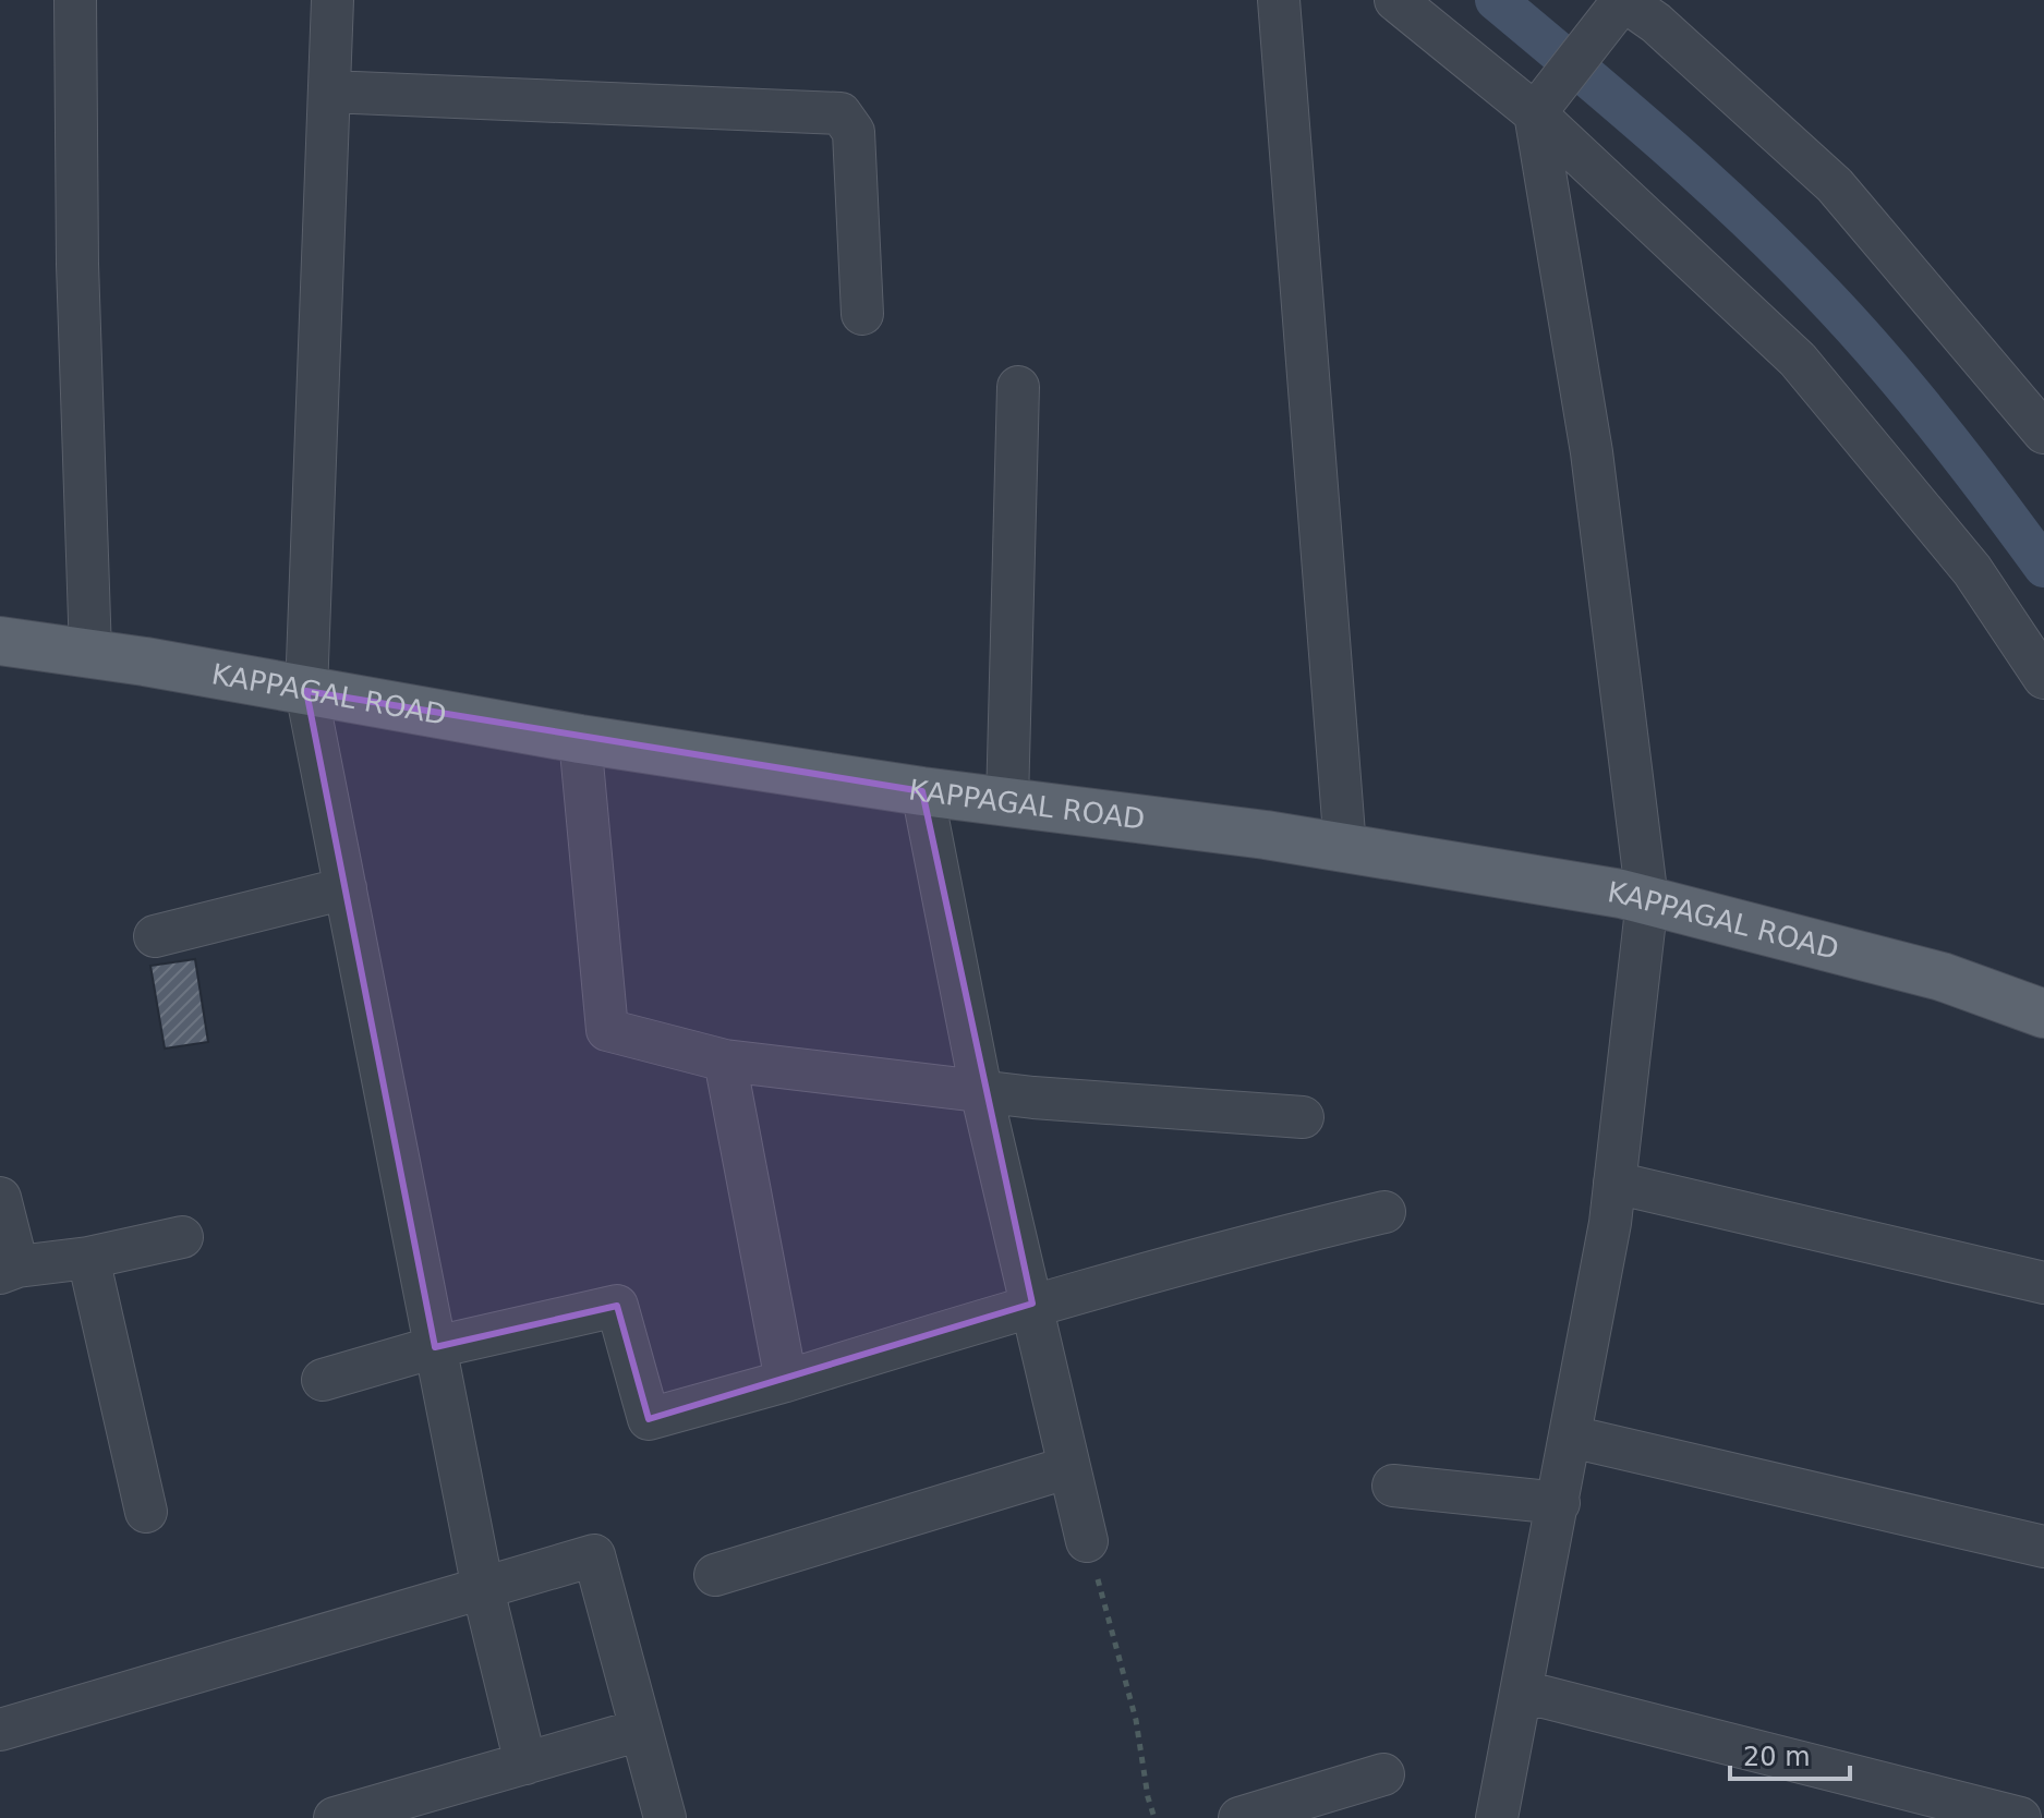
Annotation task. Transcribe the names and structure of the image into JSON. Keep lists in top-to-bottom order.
{
  "streets": {
    "main road": ["KAPPAGAL ROAD"]
  },
  "scale_bar": "20 m"
}
